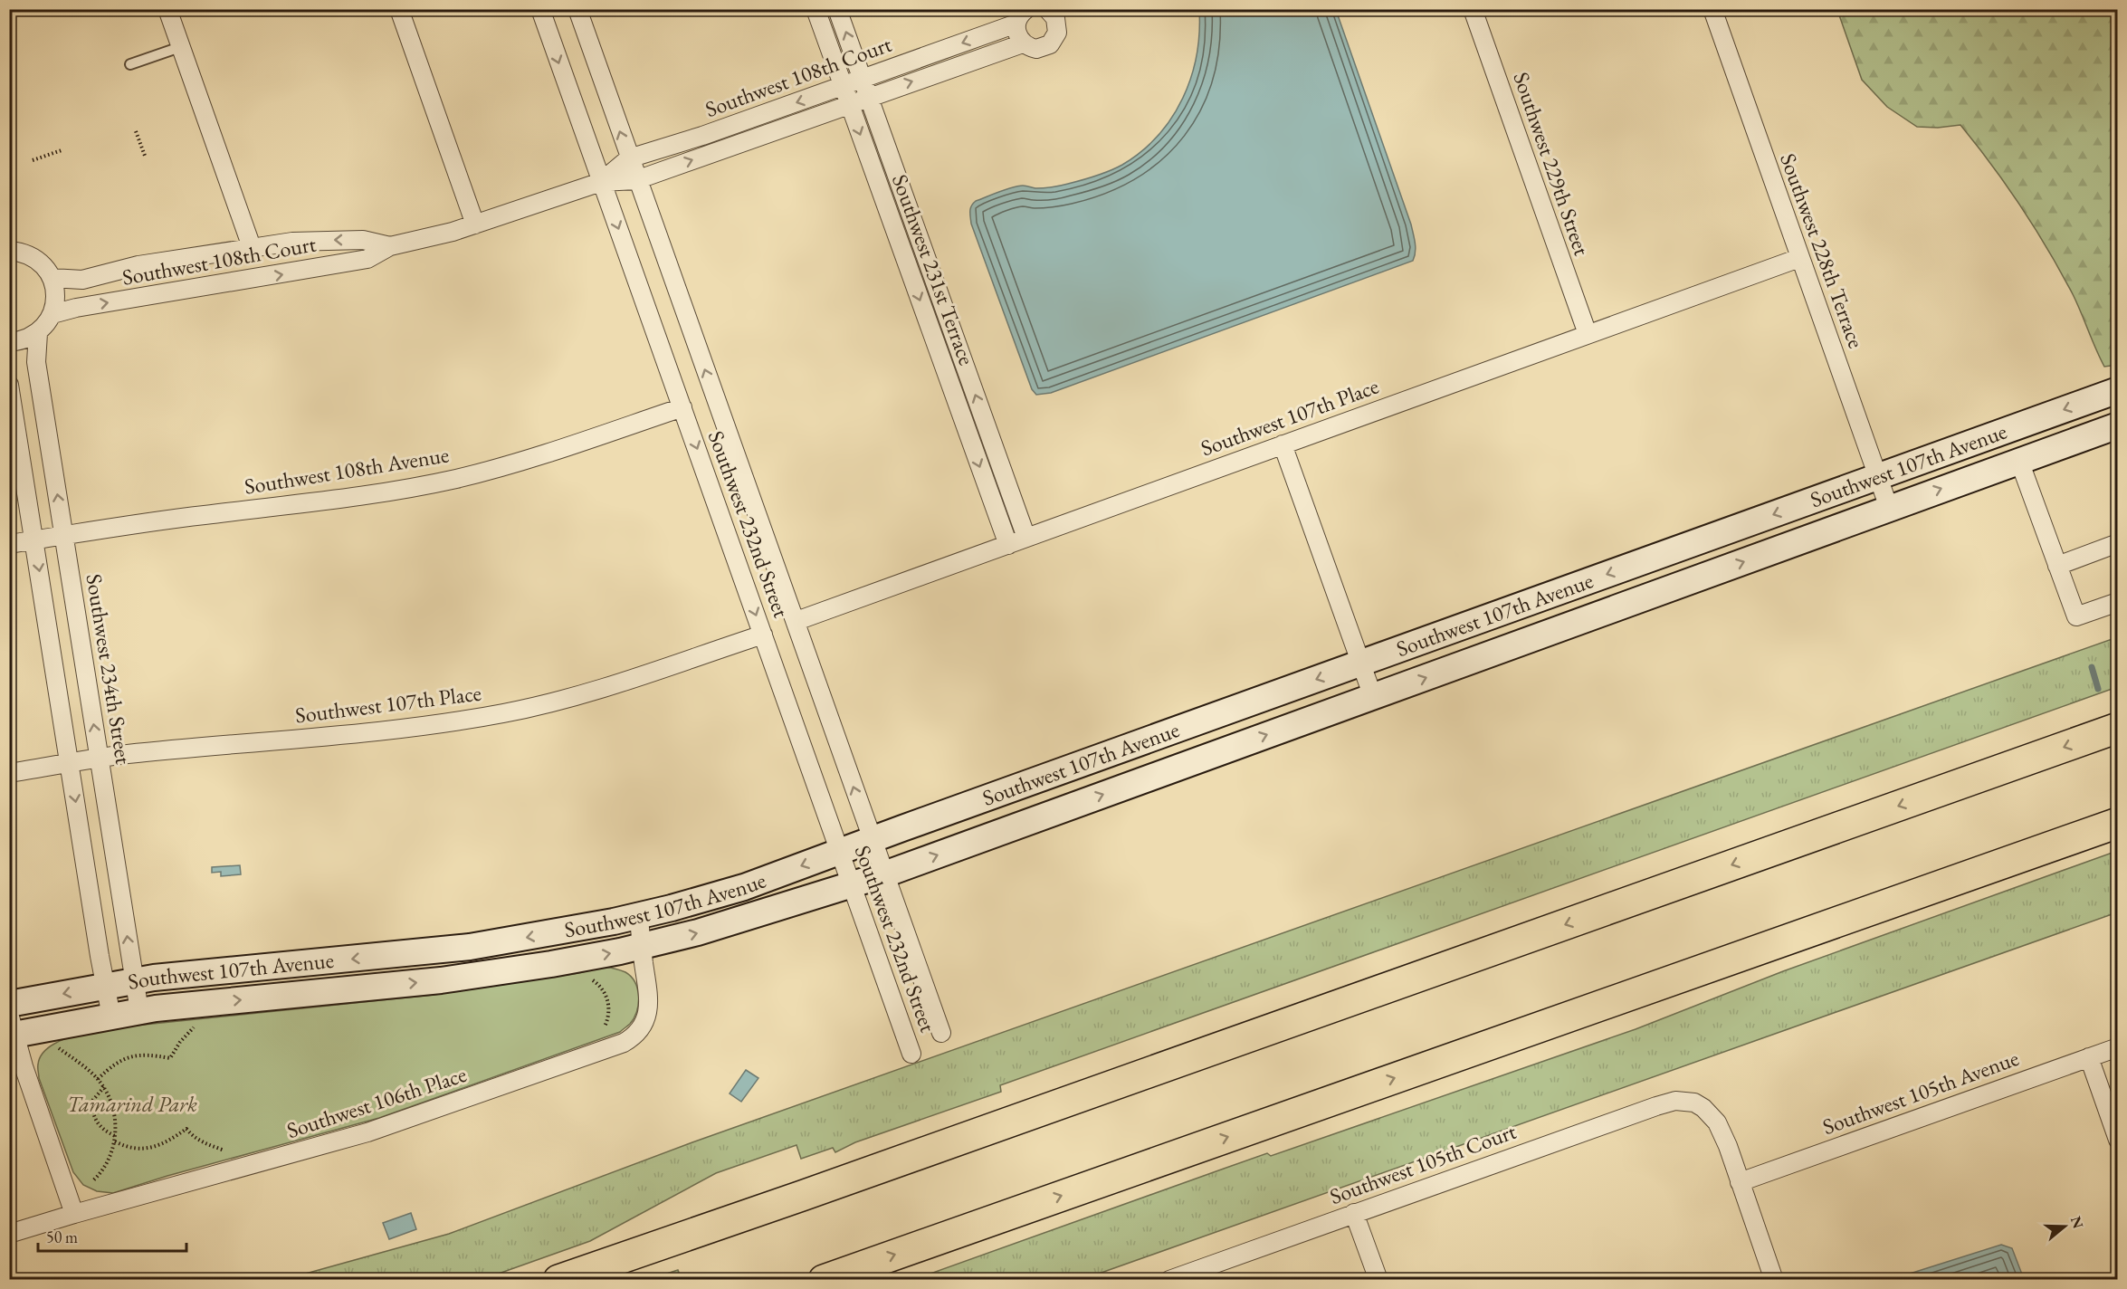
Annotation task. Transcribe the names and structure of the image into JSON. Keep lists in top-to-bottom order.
{
  "streets": {
    "street": [
      "Southwest 108th Court",
      "Southwest 229th Street",
      "Southwest 228th Terrace",
      "Southwest 231st Terrace",
      "Southwest 107th Place",
      "Southwest 107th Avenue",
      "Southwest 108th Avenue",
      "Southwest 232nd Street",
      "Southwest 234th Street",
      "Southwest 105th Avenue",
      "Southwest 106th Place",
      "Southwest 105th Court"
    ]
  },
  "crossings": [
    ["Southwest 108th Court", "Southwest 231st Terrace"],
    ["Southwest 108th Court", "Southwest 232nd Street"],
    ["Southwest 229th Street", "Southwest 107th Place"],
    ["Southwest 228th Terrace", "Southwest 107th Place"],
    ["Southwest 228th Terrace", "Southwest 107th Avenue"],
    ["Southwest 231st Terrace", "Southwest 107th Place"],
    ["Southwest 107th Place", "Southwest 232nd Street"],
    ["Southwest 107th Place", "Southwest 234th Street"],
    ["Southwest 107th Avenue", "Southwest 232nd Street"],
    ["Southwest 107th Avenue", "Southwest 234th Street"],
    ["Southwest 107th Avenue", "Southwest 106th Place"],
    ["Southwest 108th Avenue", "Southwest 232nd Street"],
    ["Southwest 108th Avenue", "Southwest 234th Street"],
    ["Southwest 105th Avenue", "Southwest 105th Court"]
  ],
  "parks": ["Tamarind Park"],
  "scale_bar": "50 m",
  "north": "right"
}
